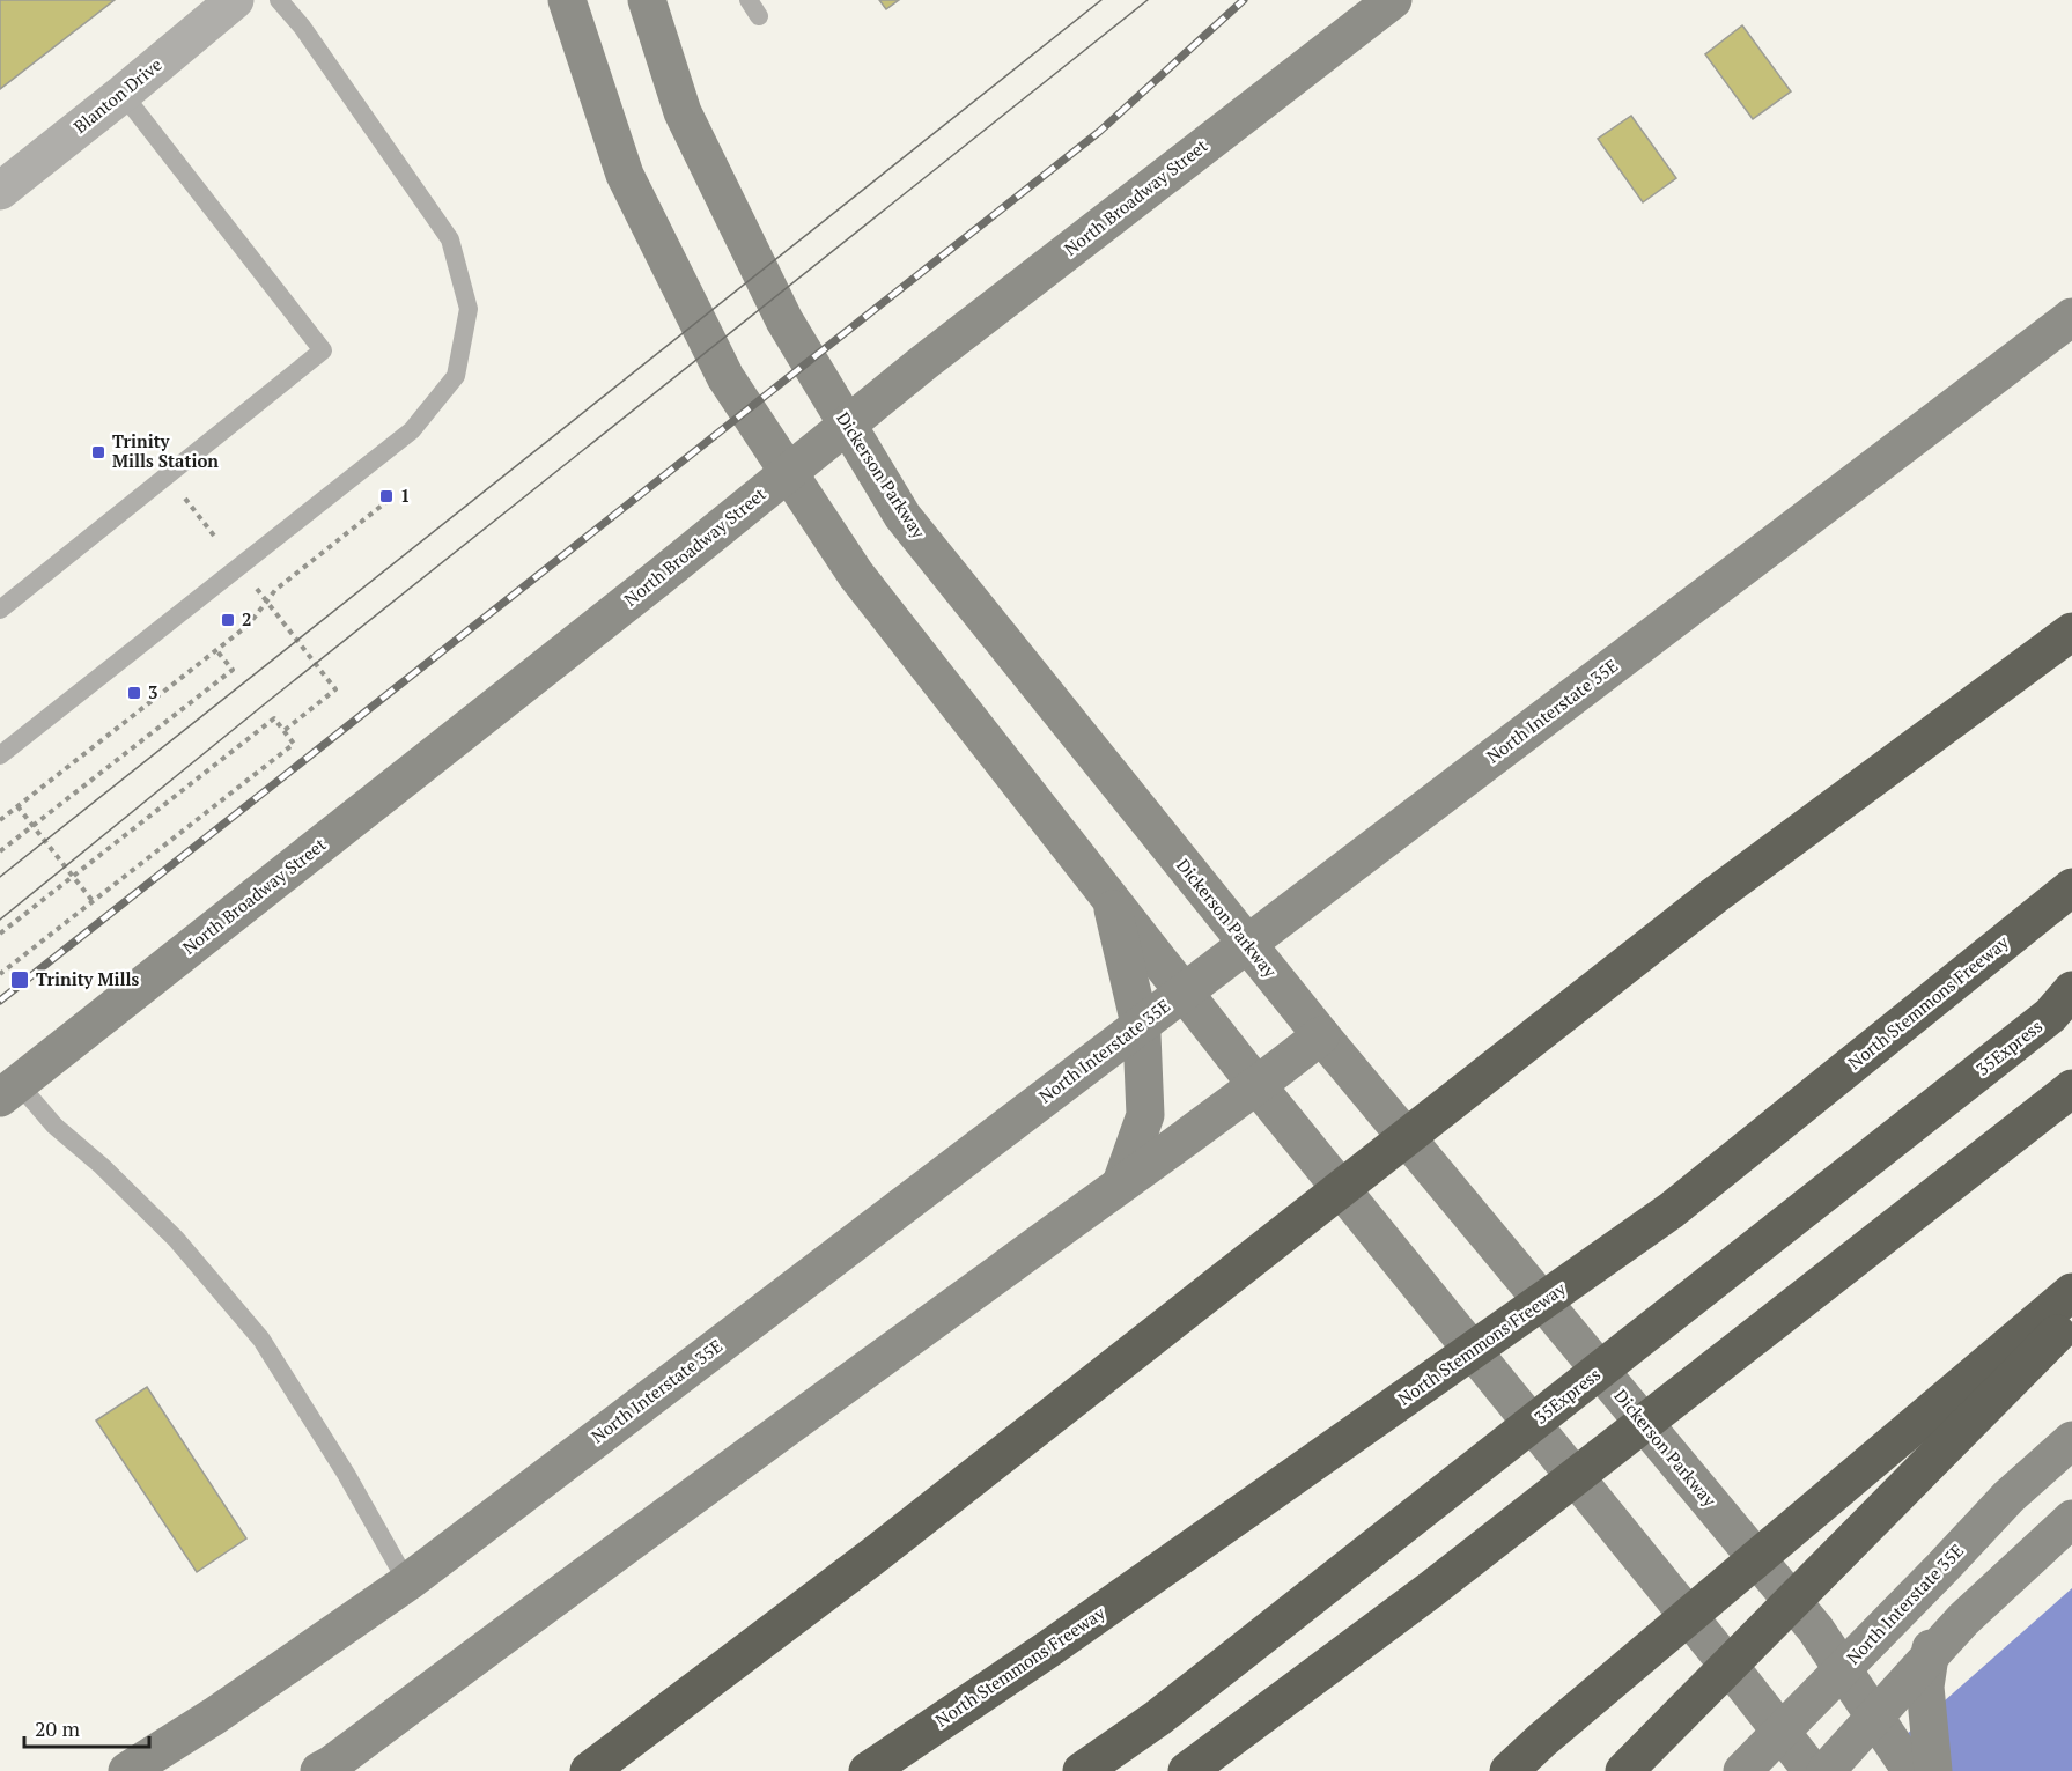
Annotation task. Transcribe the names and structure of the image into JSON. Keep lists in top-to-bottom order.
{
  "streets": {
    "highway": ["North Stemmons Freeway", "35Express"],
    "street": [
      "Blanton Drive",
      "North Broadway Street",
      "Dickerson Parkway",
      "North Interstate 35E"
    ]
  },
  "crossings": [
    ["Dickerson Parkway", "North Interstate 35E"]
  ],
  "places": {
    "transit": [
      "Trinity Mills Station",
      "1",
      "2",
      "3",
      "Trinity Mills"
    ]
  },
  "scale_bar": "20 m"
}
